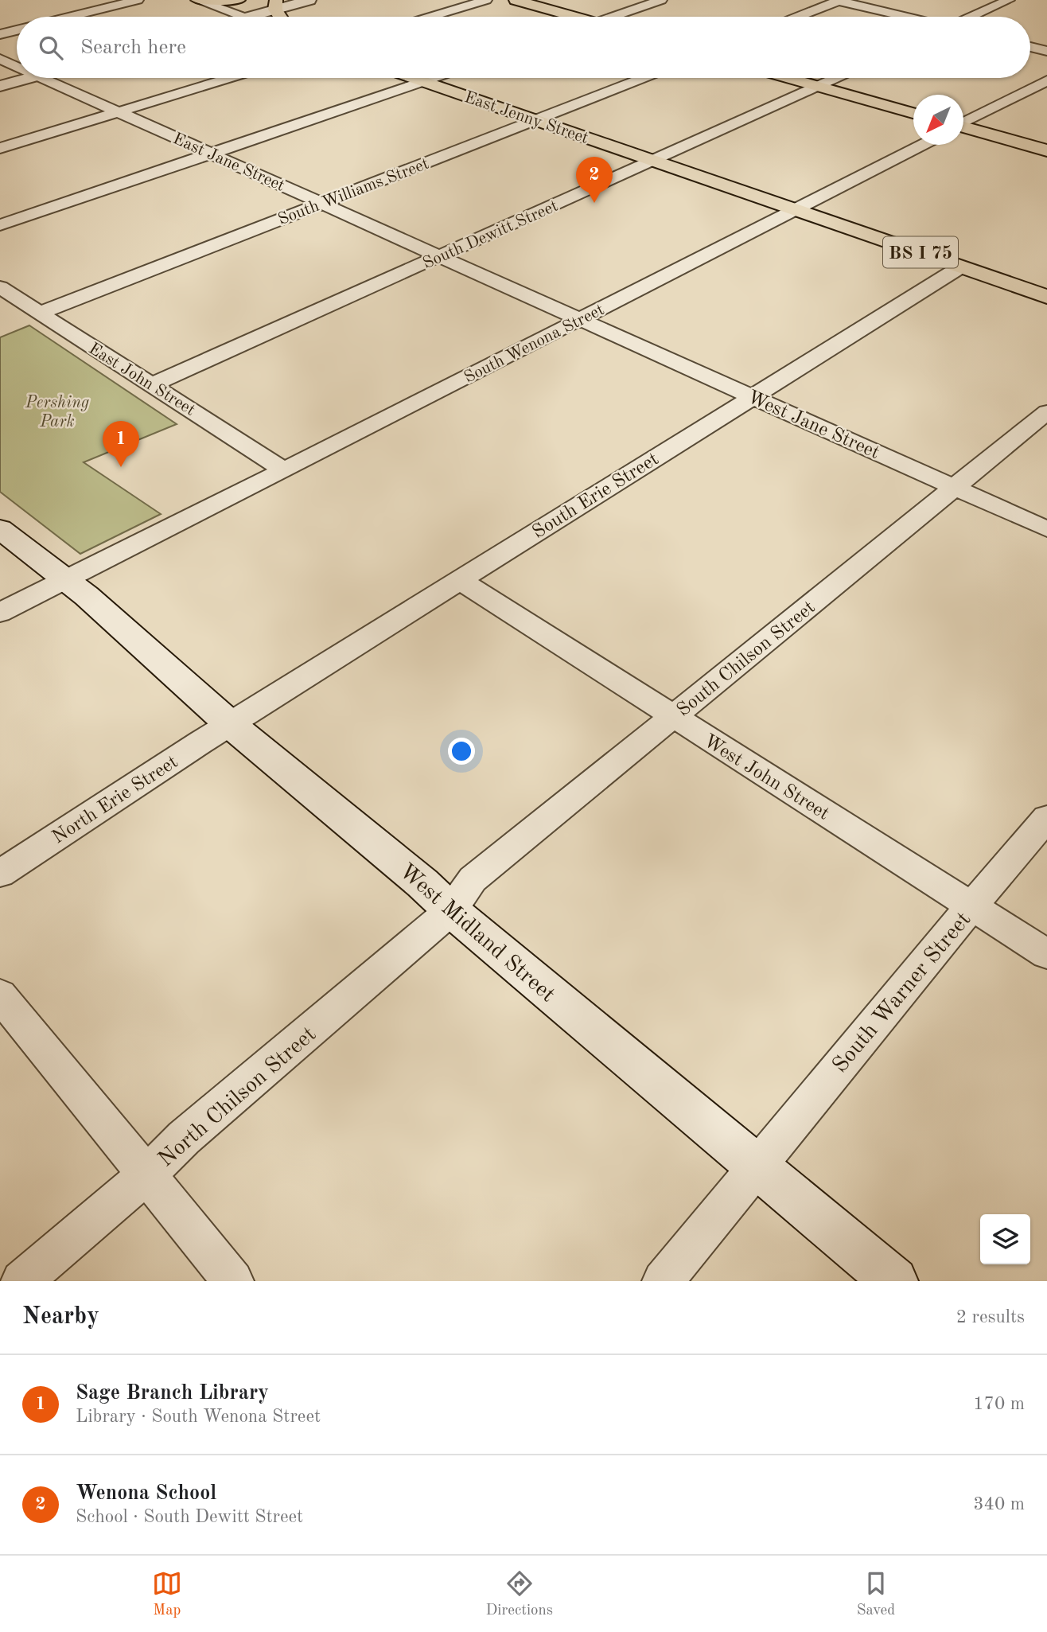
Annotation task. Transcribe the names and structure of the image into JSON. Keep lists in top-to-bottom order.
{
  "streets": {
    "highway": ["East Jenny Street", "BS I 75"],
    "main road": ["West Midland Street"],
    "street": [
      "East Jane Street",
      "South Williams Street",
      "South Dewitt Street",
      "South Wenona Street",
      "East John Street",
      "West Jane Street",
      "South Erie Street",
      "South Chilson Street",
      "West John Street",
      "North Erie Street",
      "South Warner Street",
      "North Chilson Street"
    ]
  },
  "crossings": [
    ["East Jenny Street", "South Williams Street"],
    ["East Jenny Street", "South Dewitt Street"],
    ["East Jenny Street", "BS I 75"],
    ["East Jenny Street", "South Wenona Street"],
    ["East Jane Street", "South Williams Street"],
    ["East Jane Street", "South Dewitt Street"],
    ["East Jane Street", "South Wenona Street"],
    ["East Jane Street", "West Jane Street"],
    ["South Williams Street", "East John Street"],
    ["South Dewitt Street", "East John Street"],
    ["BS I 75", "South Wenona Street"],
    ["BS I 75", "South Erie Street"],
    ["South Wenona Street", "East John Street"],
    ["South Wenona Street", "West Jane Street"],
    ["South Wenona Street", "West Midland Street"],
    ["West Jane Street", "South Erie Street"],
    ["West Jane Street", "South Chilson Street"],
    ["South Erie Street", "West John Street"],
    ["South Erie Street", "North Erie Street"],
    ["South Erie Street", "West Midland Street"],
    ["South Chilson Street", "West John Street"],
    ["South Chilson Street", "West Midland Street"],
    ["South Chilson Street", "North Chilson Street"],
    ["West John Street", "South Warner Street"],
    ["North Erie Street", "West Midland Street"],
    ["West Midland Street", "South Warner Street"],
    ["West Midland Street", "North Chilson Street"]
  ],
  "parks": ["Pershing Park"],
  "north": "bottom left",
  "page": {
    "search": "Search here",
    "pins": ["2", "1"],
    "heading": ["Nearby", "2 results"],
    "list": [
      {
        "mark": "1",
        "name": "Sage Branch Library",
        "note": "Library · South Wenona Street",
        "value": "170 m"
      },
      {
        "mark": "2",
        "name": "Wenona School",
        "note": "School · South Dewitt Street",
        "value": "340 m"
      }
    ],
    "nav": ["Map", "Directions", "Saved"]
  }
}
